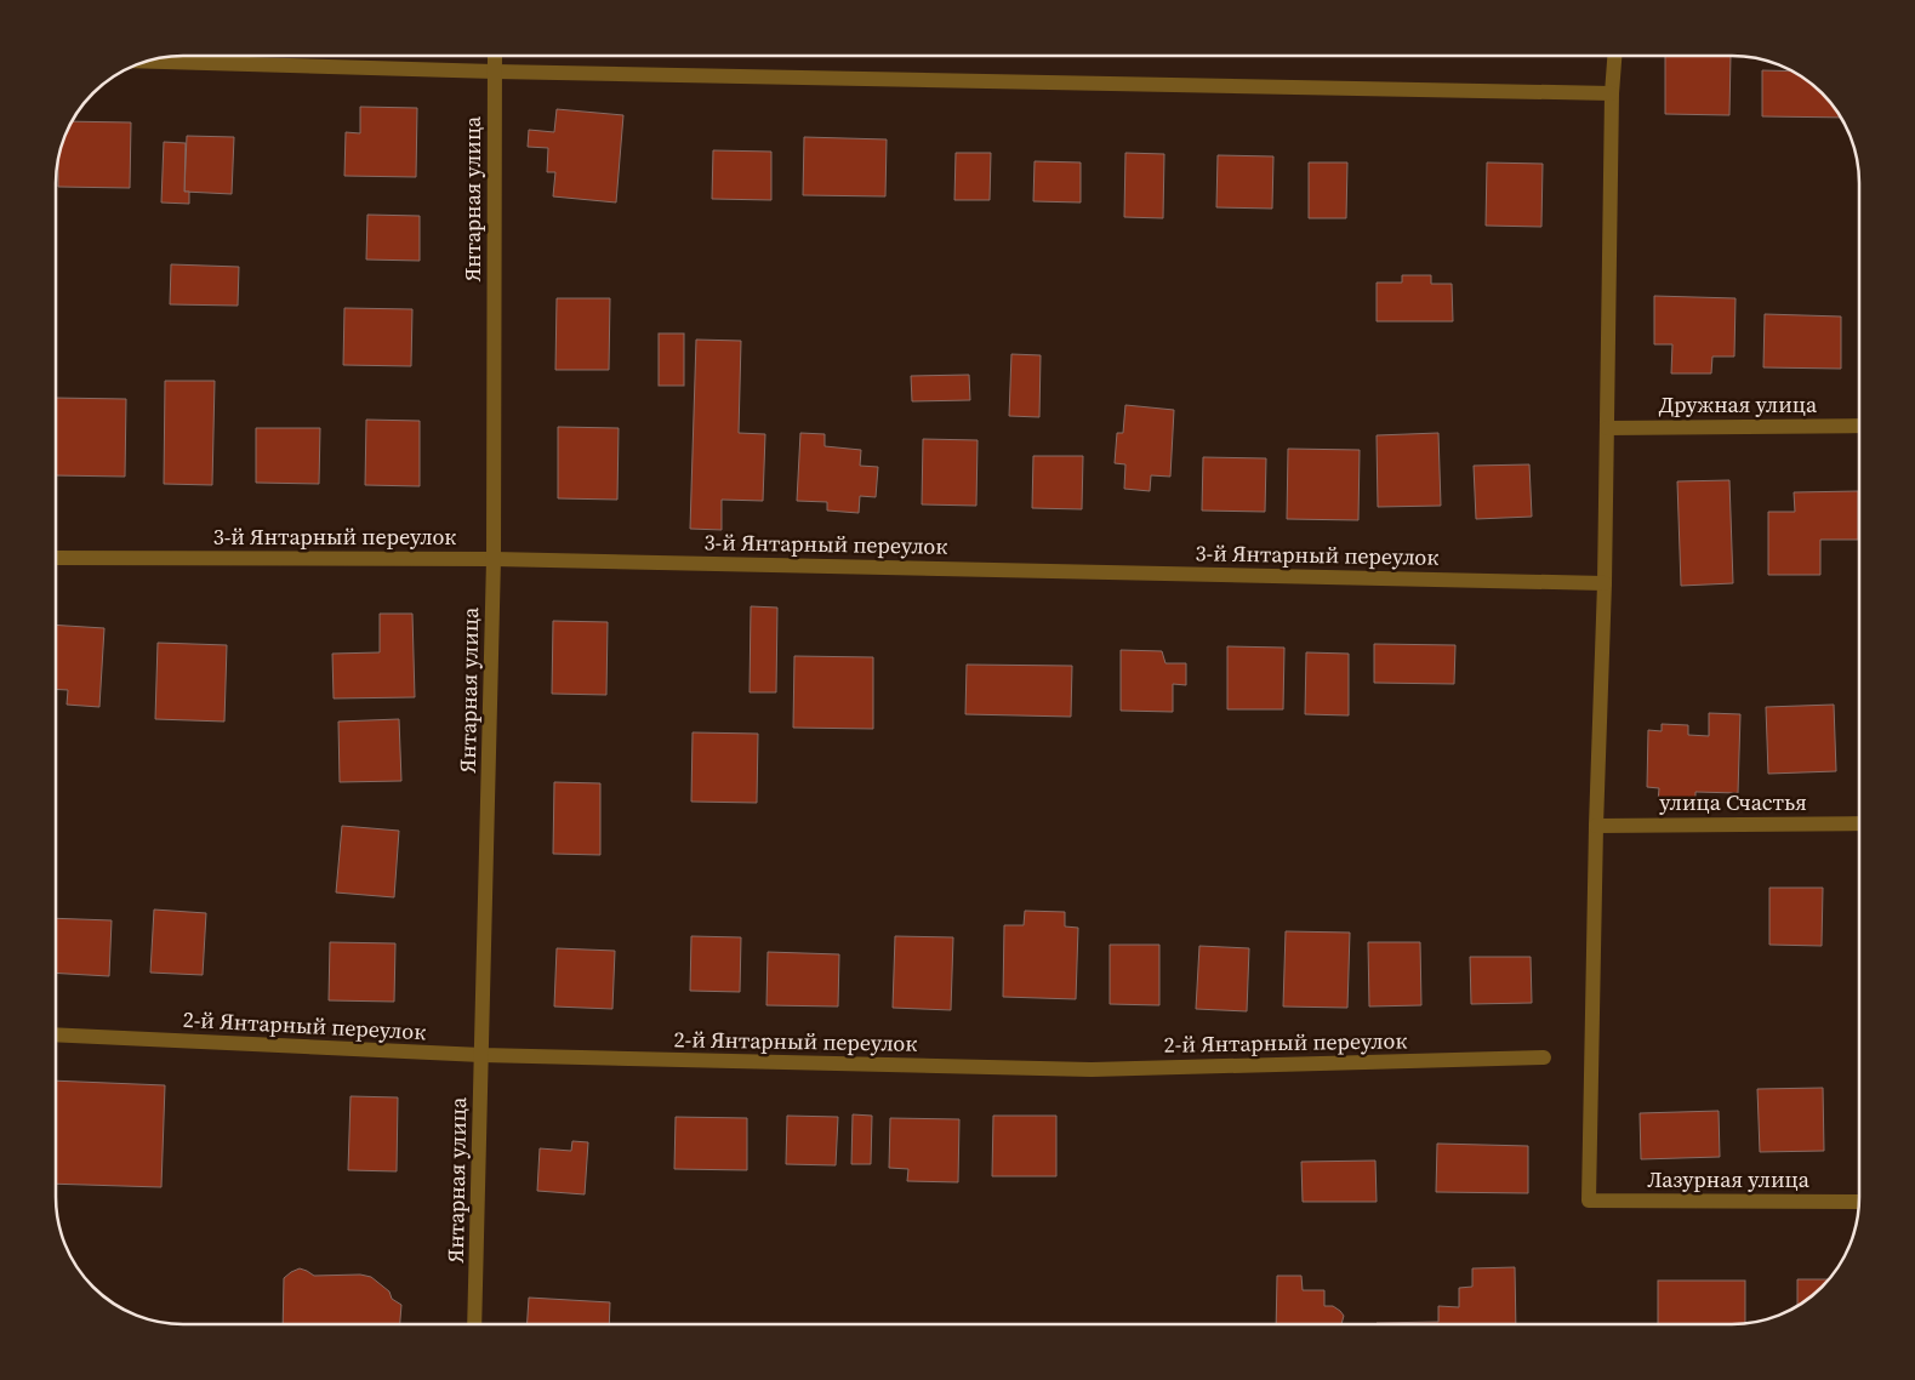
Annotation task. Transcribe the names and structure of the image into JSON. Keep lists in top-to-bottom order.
{
  "streets": {
    "street": [
      "Янтарная улица",
      "Дружная улица",
      "3-й Янтарный переулок",
      "улица Счастья",
      "2-й Янтарный переулок",
      "Лазурная улица"
    ]
  },
  "crossings": [
    ["Янтарная улица", "3-й Янтарный переулок"],
    ["Янтарная улица", "2-й Янтарный переулок"],
    ["улица Счастья", "Лазурная улица"]
  ]
}
